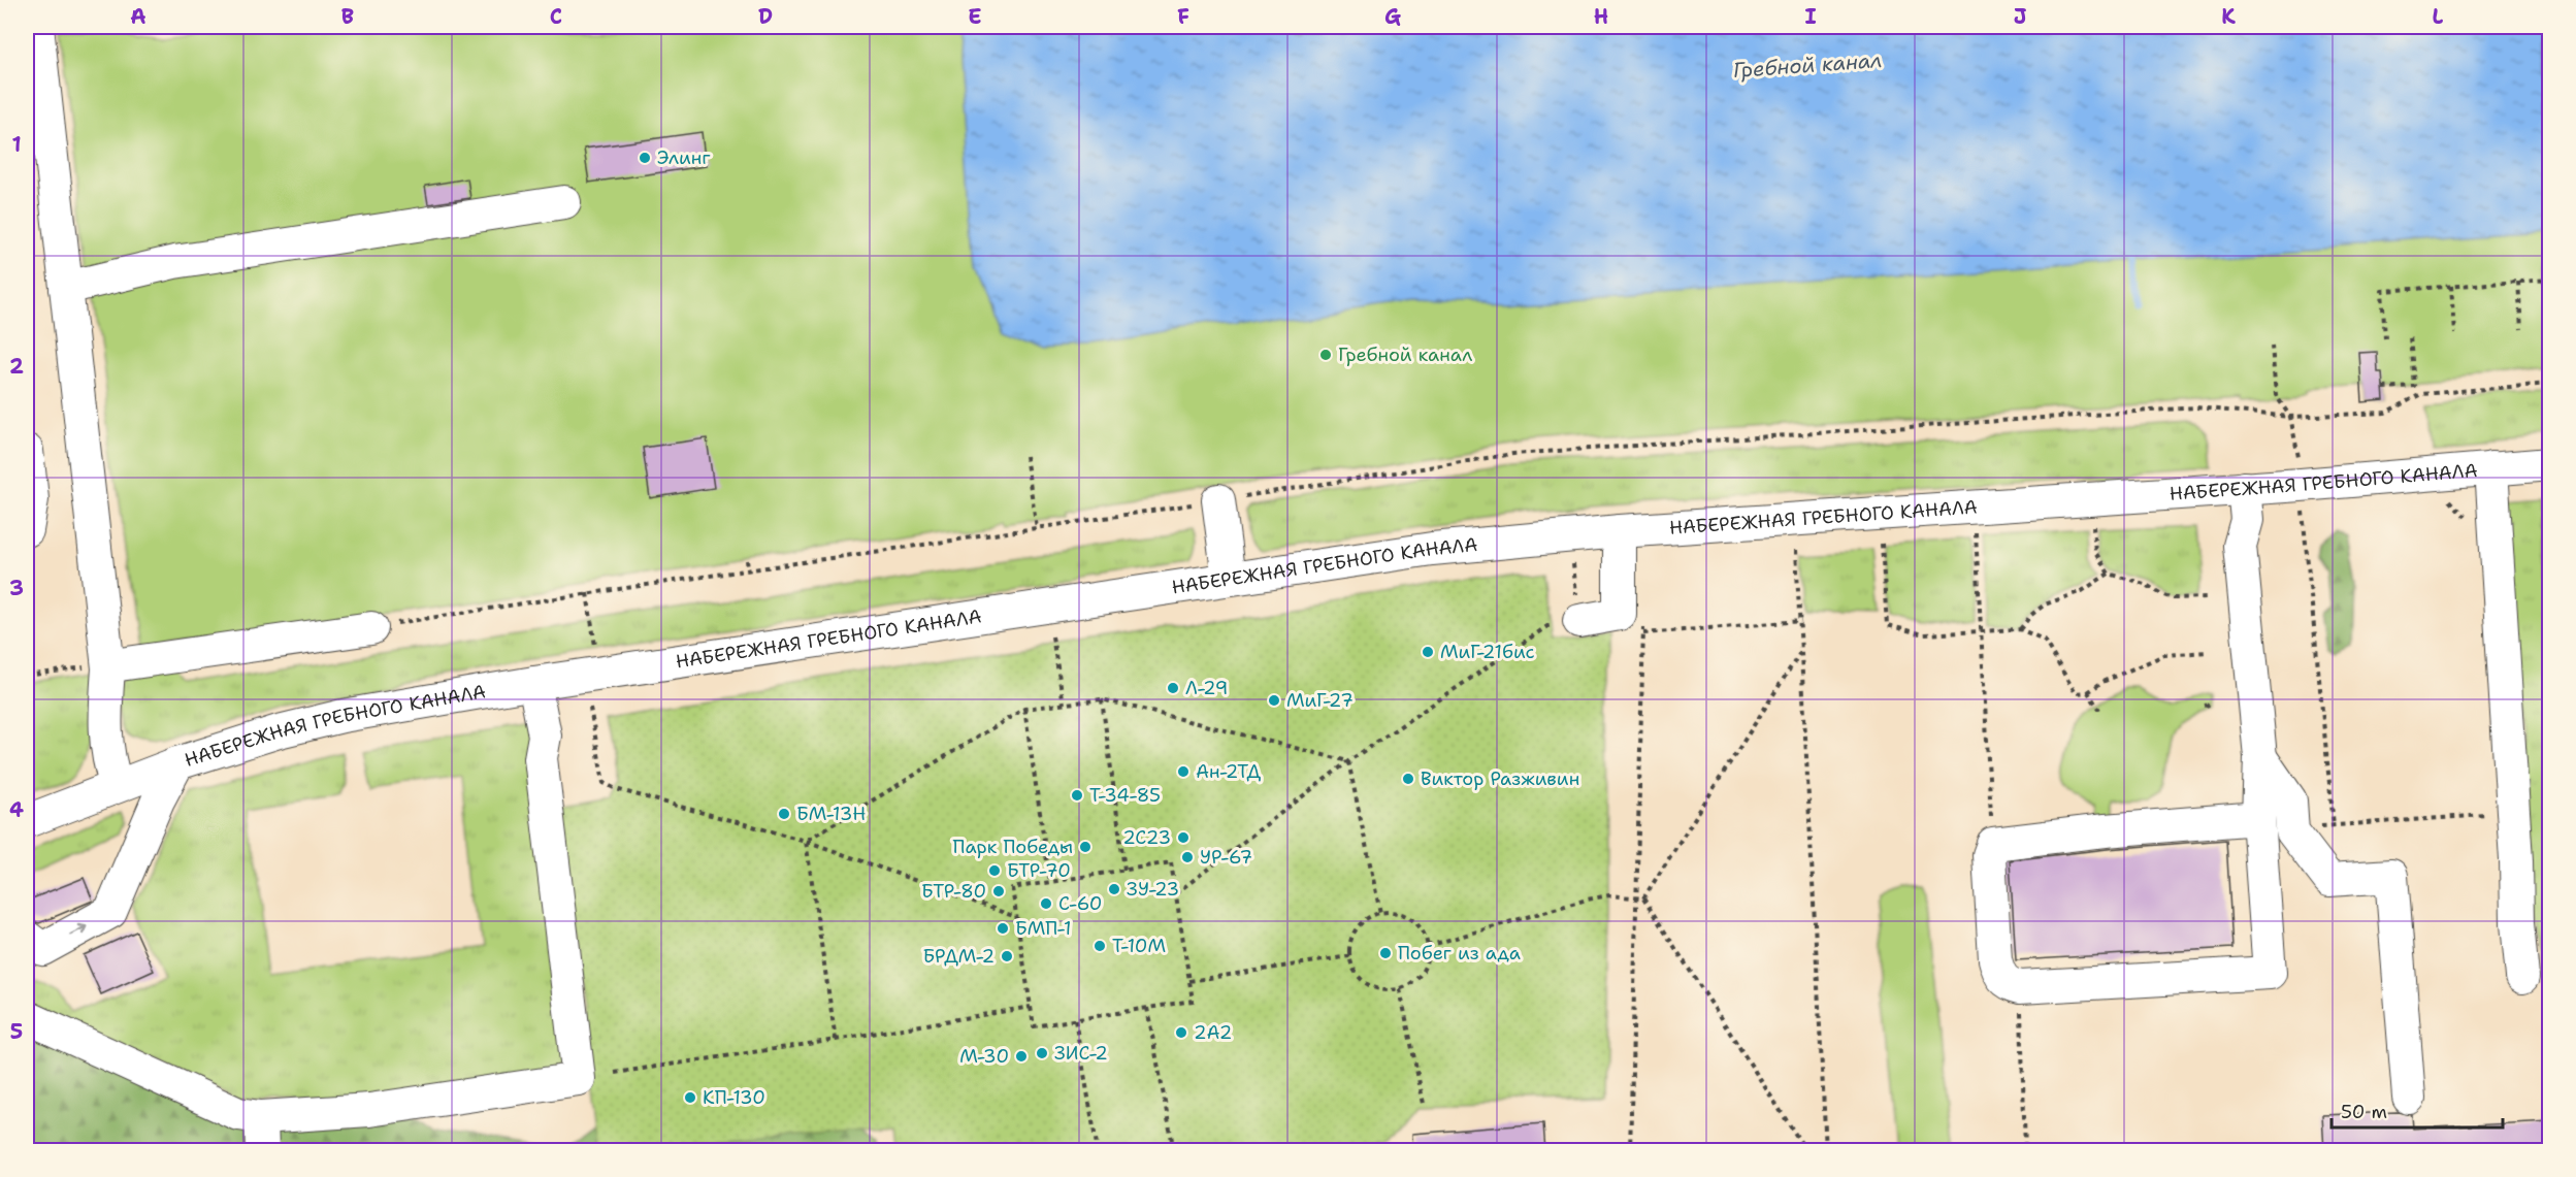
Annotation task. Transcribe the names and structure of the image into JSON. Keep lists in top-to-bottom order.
{
  "streets": {
    "street": ["НАБЕРЕЖНАЯ ГРЕБНОГО КАНАЛА"]
  },
  "water": ["Гребной канал"],
  "places": [
    "Элинг",
    "Гребной канал",
    "МиГ-21бис",
    "Л-29",
    "МиГ-27",
    "Ан-2ТД",
    "Виктор Разживин",
    "T-34-85",
    "БМ-13Н",
    "2С23",
    "Парк Победы",
    "УР-67",
    "БТР-70",
    "ЗУ-23",
    "БТР-80",
    "С-60",
    "БМП-1",
    "Т-10М",
    "Побег из ада",
    "БРДМ-2",
    "2А2",
    "ЗИС-2",
    "М-30",
    "КП-130"
  ],
  "scale_bar": "50 m",
  "grid": {
    "columns": [
      "A",
      "B",
      "C",
      "D",
      "E",
      "F",
      "G",
      "H",
      "I",
      "J",
      "K",
      "L"
    ],
    "rows": [
      "1",
      "2",
      "3",
      "4",
      "5"
    ]
  }
}
